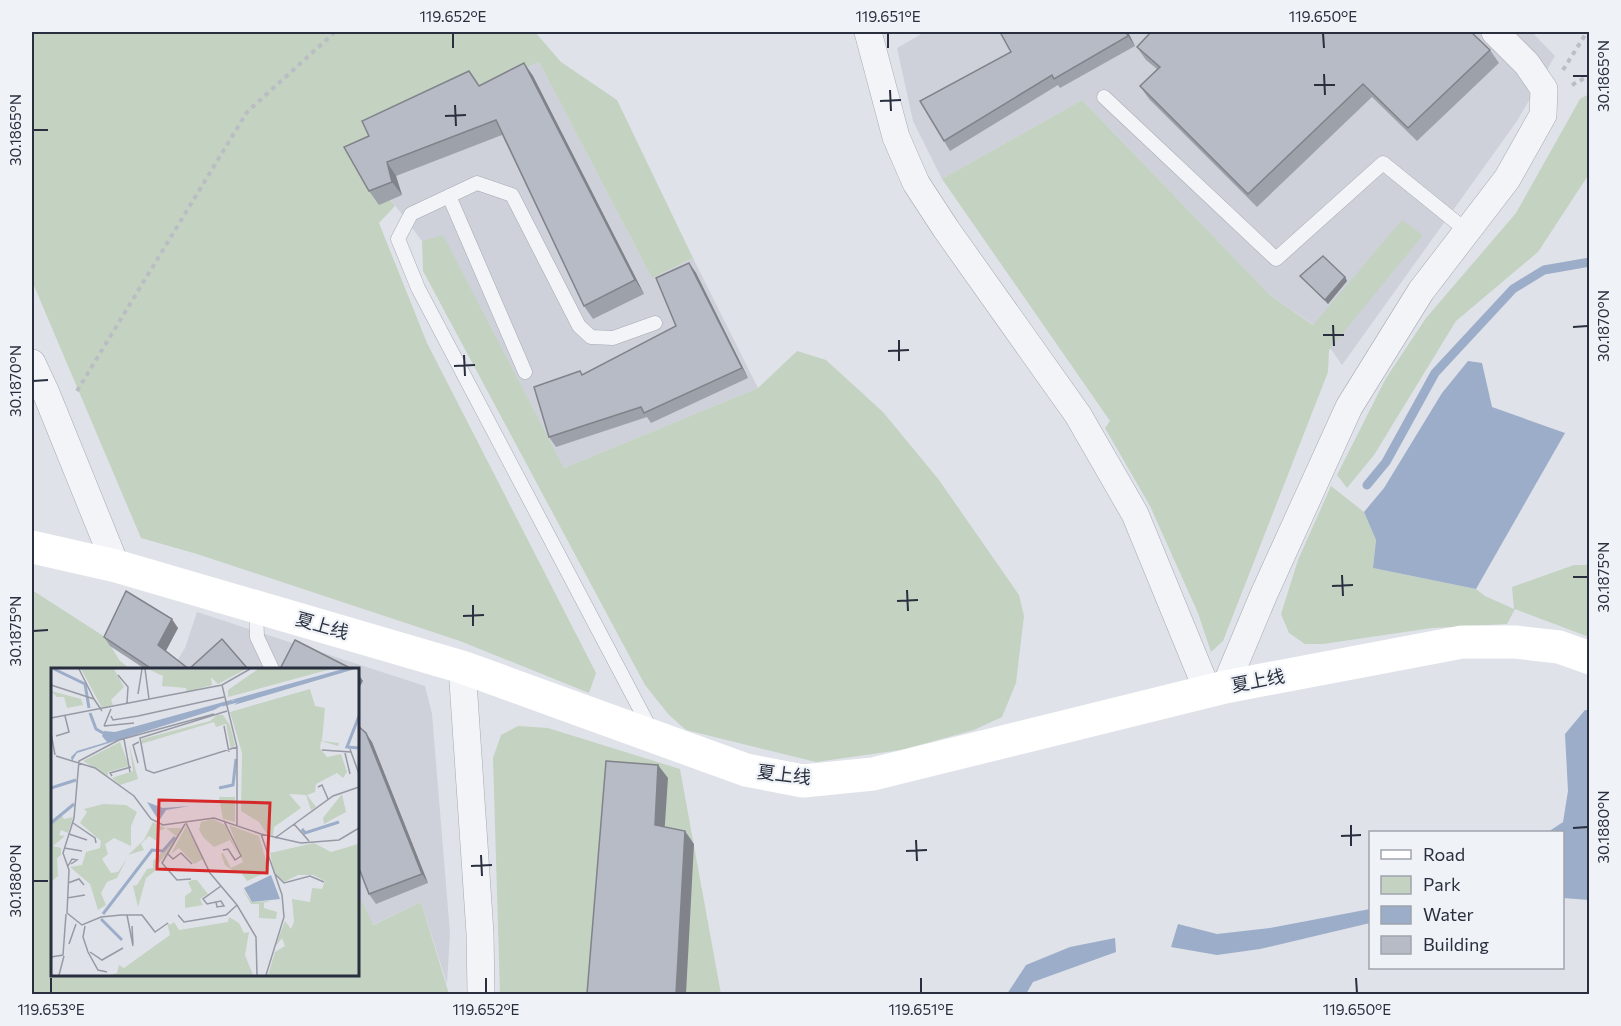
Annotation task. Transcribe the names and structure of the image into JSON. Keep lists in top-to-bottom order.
{
  "streets": {
    "street": ["夏上线"]
  },
  "legend": [
    "Road",
    "Park",
    "Water",
    "Building"
  ],
  "coordinates": [
    "119.652°E",
    "119.651°E",
    "119.650°E",
    "30.1865°N",
    "30.1870°N",
    "30.1875°N",
    "30.1880°N",
    "119.653°E"
  ]
}
